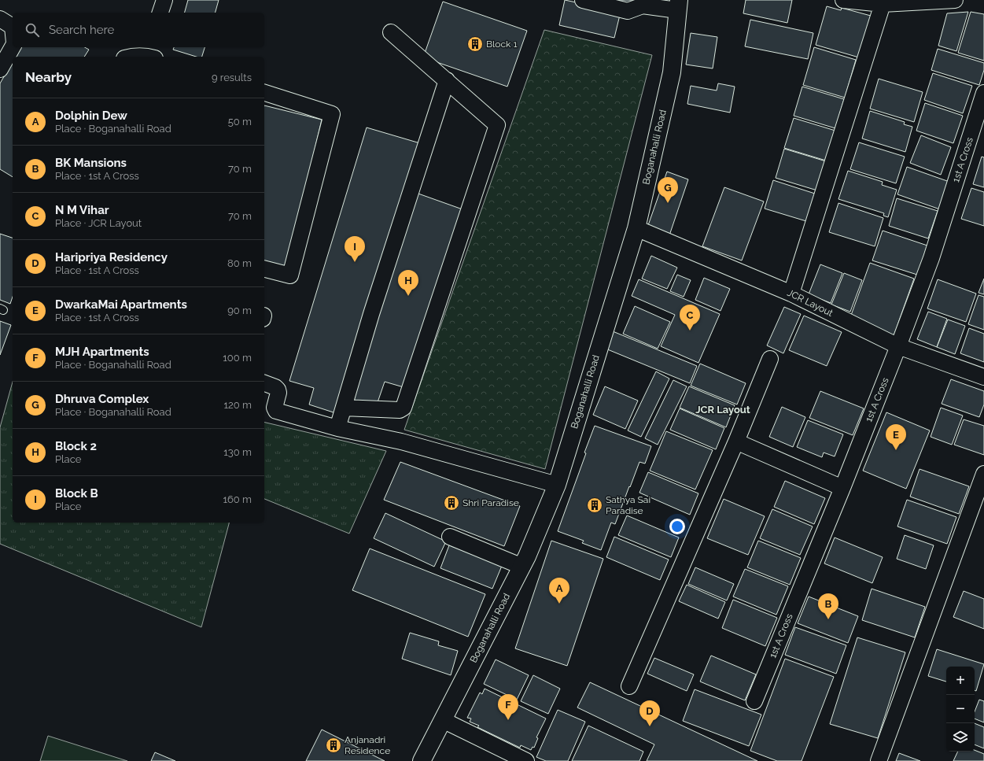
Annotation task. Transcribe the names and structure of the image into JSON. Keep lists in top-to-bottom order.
{
  "streets": {
    "street": ["Boganahalli Road", "1st A Cross", "JCR Layout"]
  },
  "crossings": [
    ["Boganahalli Road", "JCR Layout"],
    ["1st A Cross", "JCR Layout"]
  ],
  "districts": ["JCR Layout"],
  "places": {
    "building": [
      "Block 1",
      "Shri Paradise",
      "Sathya Sai Paradise",
      "Anjanadri Residence"
    ]
  },
  "page": {
    "search": "Search here",
    "heading": ["Nearby", "9 results"],
    "list": [
      {
        "mark": "A",
        "name": "Dolphin Dew",
        "note": "Place · Boganahalli Road",
        "value": "50 m"
      },
      {
        "mark": "B",
        "name": "BK Mansions",
        "note": "Place · 1st A Cross",
        "value": "70 m"
      },
      {
        "mark": "C",
        "name": "N M Vihar",
        "note": "Place · JCR Layout",
        "value": "70 m"
      },
      {
        "mark": "D",
        "name": "Haripriya Residency",
        "note": "Place · 1st A Cross",
        "value": "80 m"
      },
      {
        "mark": "E",
        "name": "DwarkaMai Apartments",
        "note": "Place · 1st A Cross",
        "value": "90 m"
      },
      {
        "mark": "F",
        "name": "MJH Apartments",
        "note": "Place · Boganahalli Road",
        "value": "100 m"
      },
      {
        "mark": "G",
        "name": "Dhruva Complex",
        "note": "Place · Boganahalli Road",
        "value": "120 m"
      },
      {
        "mark": "H",
        "name": "Block 2",
        "note": "Place",
        "value": "130 m"
      },
      {
        "mark": "I",
        "name": "Block B",
        "note": "Place",
        "value": "160 m"
      }
    ],
    "pins": [
      "G",
      "I",
      "H",
      "C",
      "E",
      "A",
      "B",
      "F",
      "D"
    ],
    "map_buttons": ["+", "−"]
  }
}
